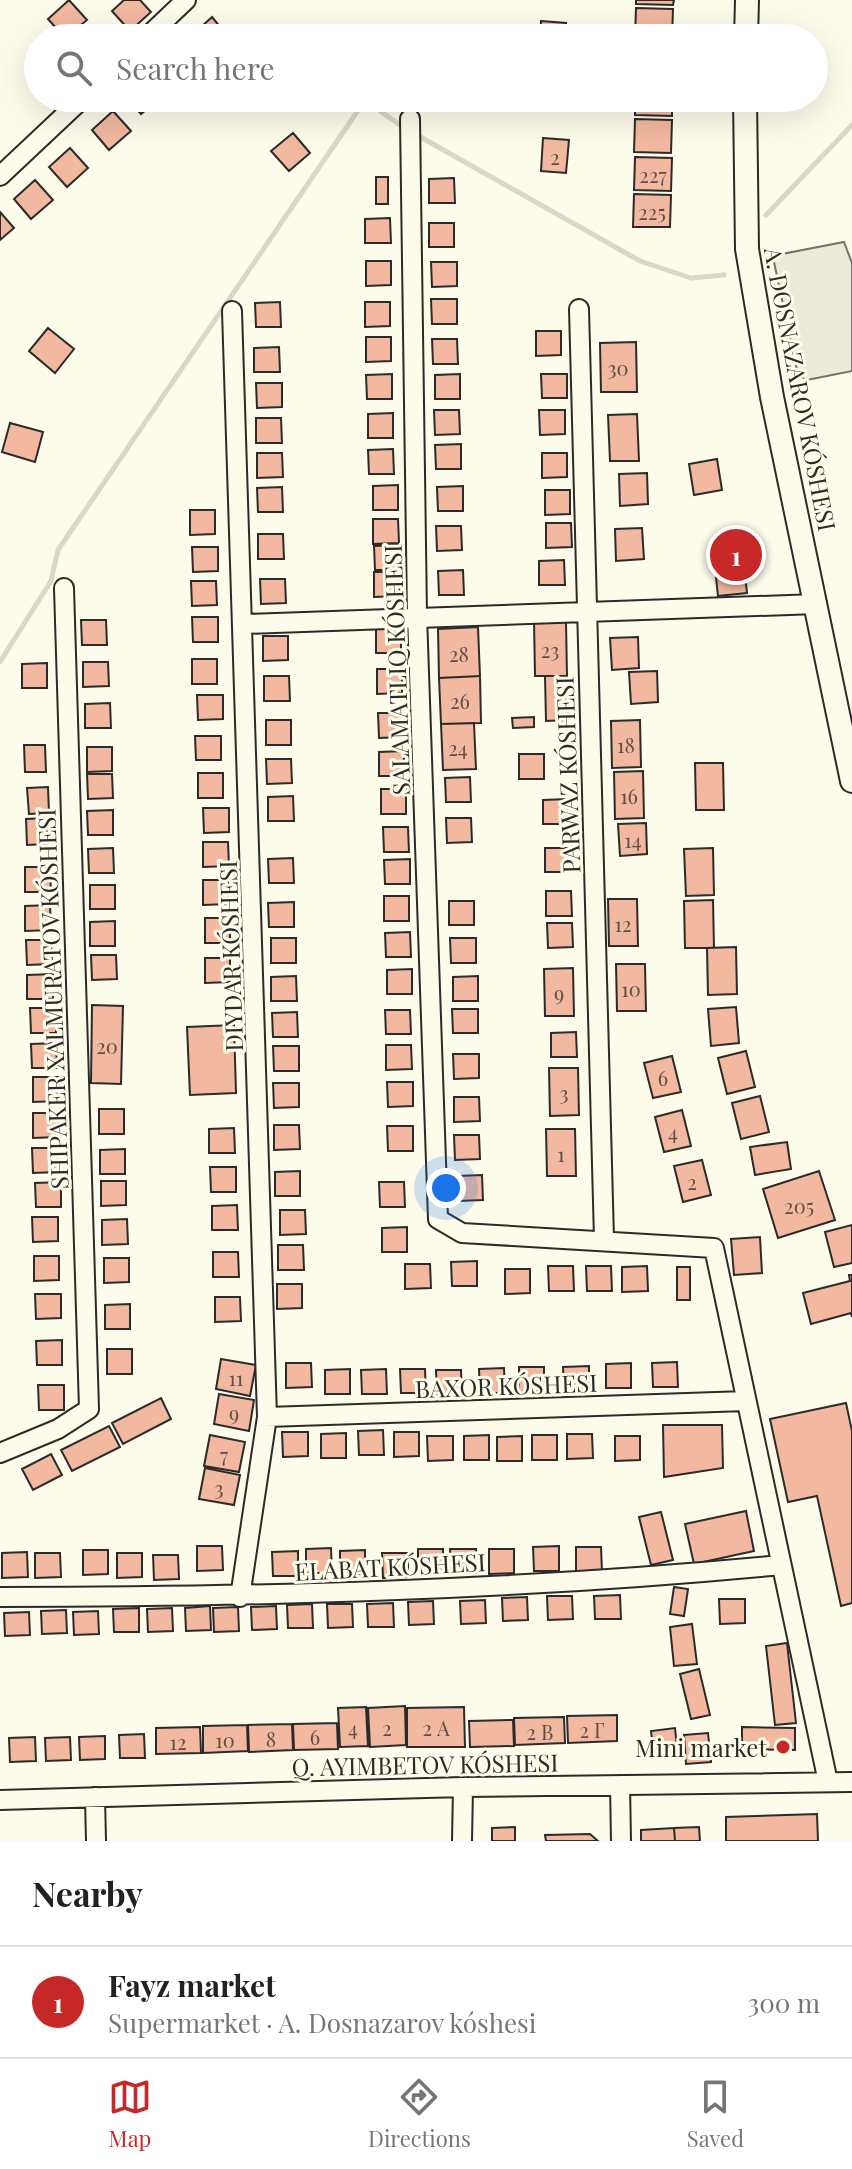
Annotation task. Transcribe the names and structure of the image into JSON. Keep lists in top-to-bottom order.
{
  "streets": {
    "main road": ["A. DOSNAZAROV KÓSHESI"],
    "street": [
      "PARWAZ KÓSHESI",
      "DIYDAR KÓSHESI",
      "BAXOR KÓSHESI",
      "ELABAT KÓSHESI"
    ]
  },
  "crossings": [
    ["DIYDAR KÓSHESI", "BAXOR KÓSHESI"],
    ["DIYDAR KÓSHESI", "ELABAT KÓSHESI"]
  ],
  "places": ["Mini market"],
  "house_numbers": [
    "2",
    "227",
    "225",
    "30",
    "23",
    "28",
    "26",
    "18",
    "24",
    "16",
    "14",
    "12",
    "10",
    "9",
    "20",
    "6",
    "3",
    "4",
    "1",
    "2",
    "205",
    "11",
    "9",
    "7",
    "3",
    "4",
    "2",
    "2 А",
    "2 Г",
    "2 В",
    "6",
    "8",
    "10",
    "12"
  ],
  "page": {
    "search": "Search here",
    "pins": "1",
    "heading": "Nearby",
    "list": [
      {
        "mark": "1",
        "name": "Fayz market",
        "note": "Supermarket · A. Dosnazarov kóshesi",
        "value": "300 m"
      }
    ],
    "nav": ["Map", "Directions", "Saved"]
  }
}
